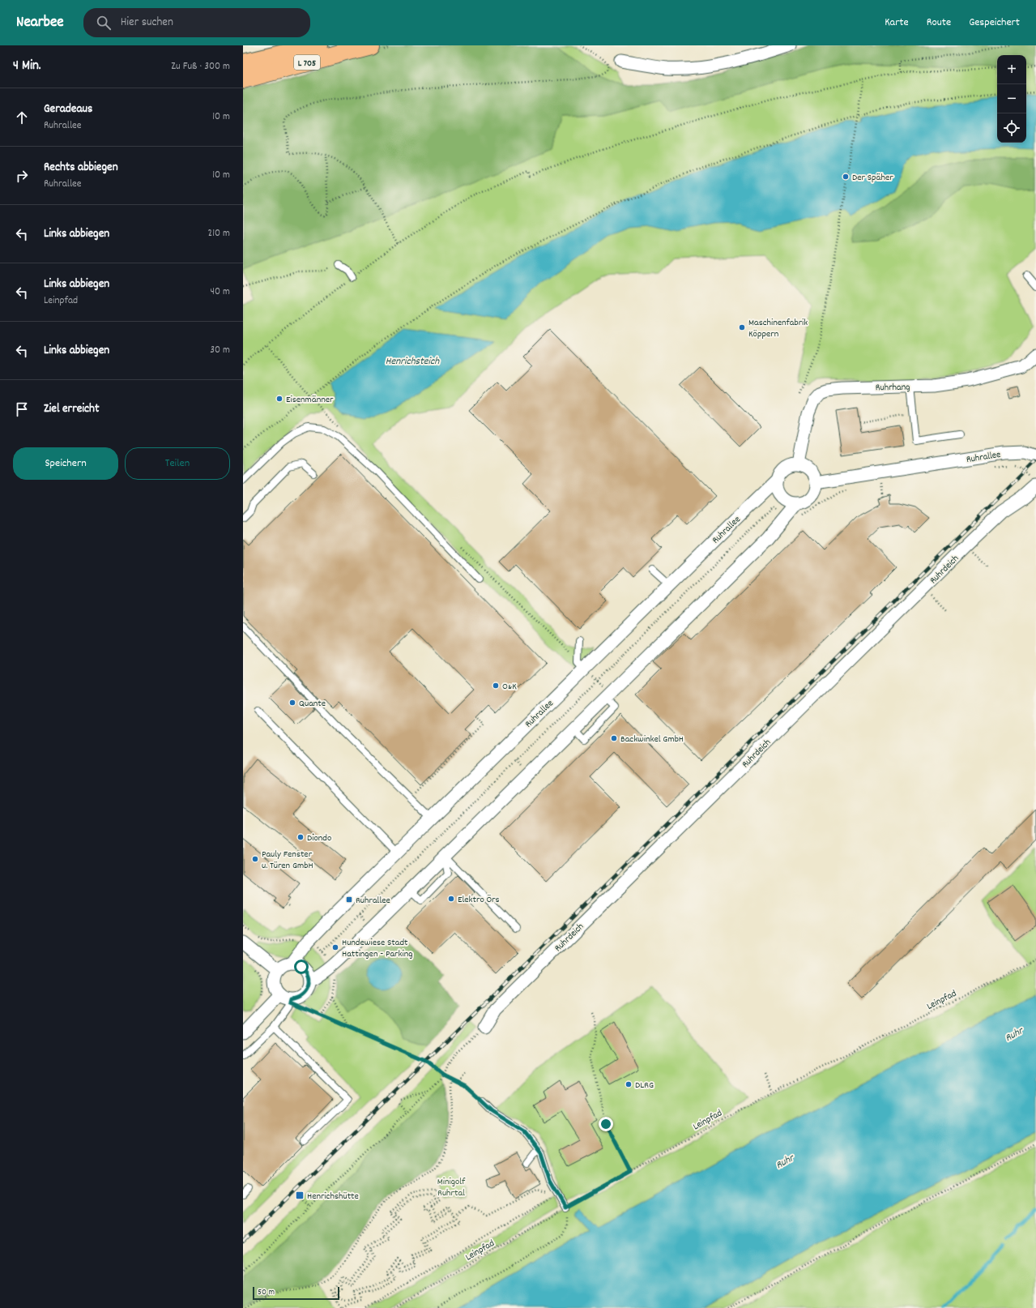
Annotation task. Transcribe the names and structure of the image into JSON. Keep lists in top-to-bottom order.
{
  "streets": {
    "main road": ["L 705"],
    "street": ["Ruhrhang", "Ruhrallee", "Ruhrdeich"],
    "path": ["Leinpfad"]
  },
  "crossings": [
    ["Ruhrhang", "Ruhrallee"]
  ],
  "water": ["Henrichsteich", "Ruhr"],
  "parks": ["Minigolf Ruhrtal"],
  "places": {
    "other": [
      "Der Späher",
      "Maschinenfabrik Köppern",
      "Eisenmänner",
      "O&K",
      "Quante",
      "Backwinkel GmbH",
      "Diondo",
      "Pauly Fenster u. Türen GmbH",
      "Elektro Örs",
      "Hundewiese Stadt Hattingen - Parking",
      "DLRG"
    ],
    "transit": ["Ruhrallee", "Henrichshütte"]
  },
  "scale_bar": "50 m",
  "page": {
    "header": "Nearbee",
    "search": "Hier suchen",
    "nav": ["Karte", "Route", "Gespeichert"],
    "heading": ["4 Min.", "Zu Fuß · 300 m"],
    "map_buttons": ["+", "−"],
    "list": [
      ["Geradeaus", "Ruhrallee", "10 m"],
      ["Rechts abbiegen", "Ruhrallee", "10 m"],
      ["Links abbiegen", "210 m"],
      ["Links abbiegen", "Leinpfad", "40 m"],
      ["Links abbiegen", "30 m"],
      "Ziel erreicht"
    ],
    "buttons": ["Speichern", "Teilen"],
    "scale": "50 m"
  }
}
